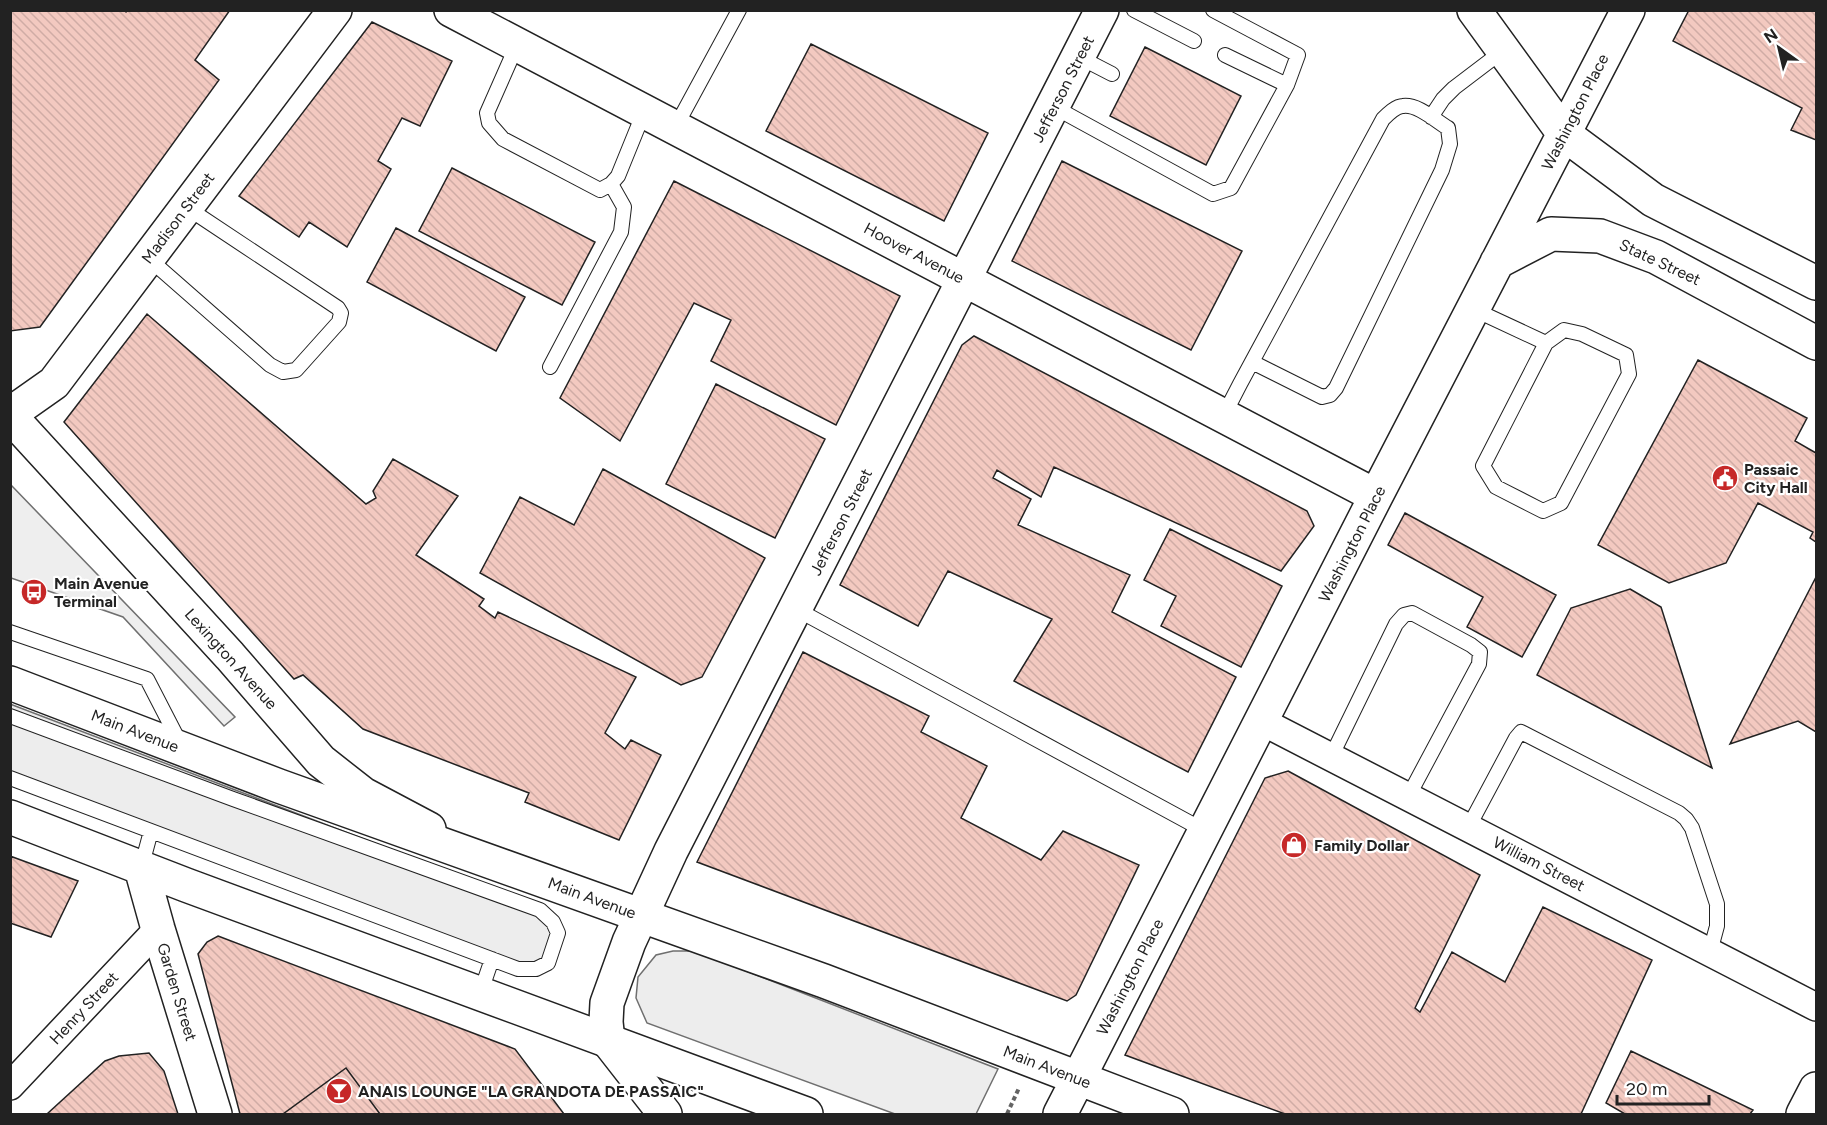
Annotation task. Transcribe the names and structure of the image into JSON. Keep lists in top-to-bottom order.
{
  "streets": {
    "main road": [
      "Jefferson Street",
      "Washington Place",
      "Madison Street",
      "Hoover Avenue",
      "State Street",
      "Lexington Avenue",
      "Main Avenue",
      "Garden Street"
    ],
    "street": ["William Street", "Henry Street"]
  },
  "crossings": [
    ["Jefferson Street", "Hoover Avenue"],
    ["Jefferson Street", "Main Avenue"],
    ["Washington Place", "Hoover Avenue"],
    ["Washington Place", "State Street"],
    ["Washington Place", "Main Avenue"],
    ["Washington Place", "William Street"],
    ["Madison Street", "Lexington Avenue"],
    ["Lexington Avenue", "Main Avenue"],
    ["Garden Street", "Henry Street"]
  ],
  "places": {
    "public building": ["Passaic City Hall"],
    "bus stop": ["Main Avenue Terminal"],
    "shop": ["Family Dollar"],
    "bar": ["ANAIS LOUNGE \"LA GRANDOTA DE PASSAIC\""]
  },
  "scale_bar": "20 m",
  "north": "top left"
}
